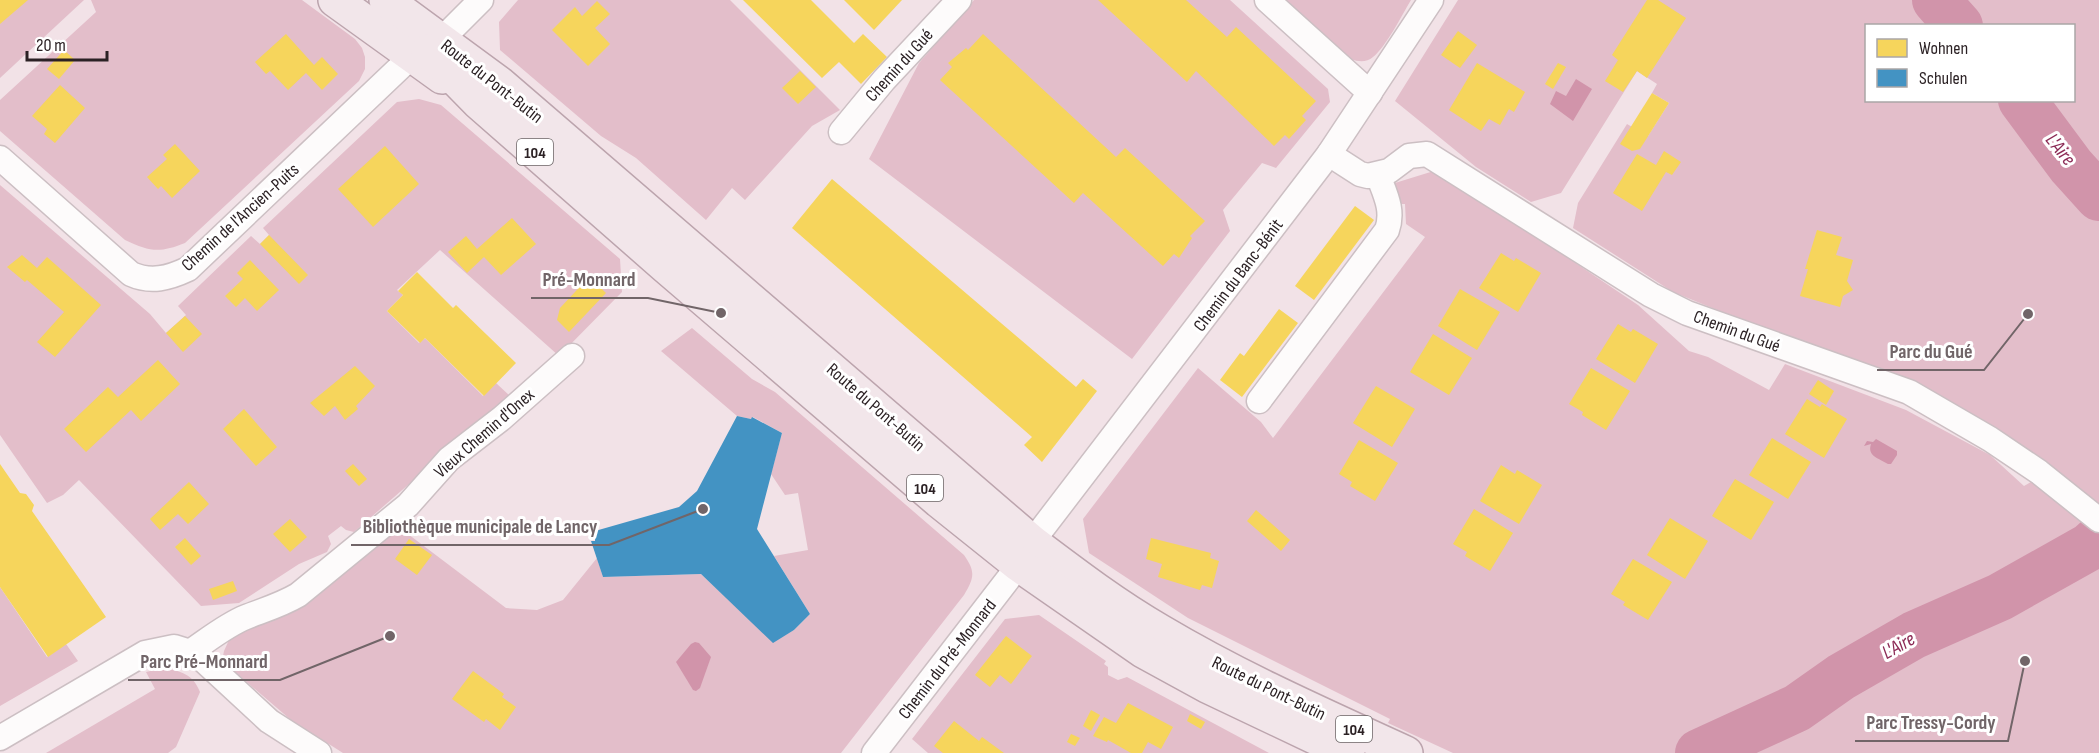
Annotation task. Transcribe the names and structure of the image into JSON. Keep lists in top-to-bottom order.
{
  "streets": {
    "main road": ["Route du Pont-Butin", "104"],
    "street": [
      "Chemin du Gué",
      "Chemin de l'Ancien-Puits",
      "Chemin du Banc-Bénit",
      "Vieux Chemin d'Onex",
      "Chemin du Pré-Monnard"
    ]
  },
  "crossings": [
    ["Route du Pont-Butin", "Chemin du Banc-Bénit"],
    ["Route du Pont-Butin", "Chemin du Pré-Monnard"],
    ["Chemin du Banc-Bénit", "Chemin du Pré-Monnard"]
  ],
  "water": ["L'Aire"],
  "places": [
    "Pré-Monnard",
    "Parc du Gué",
    "Bibliothèque municipale de Lancy",
    "Parc Pré-Monnard",
    "Parc Tressy-Cordy"
  ],
  "legend": ["Wohnen", "Schulen"],
  "scale_bar": "20 m"
}
